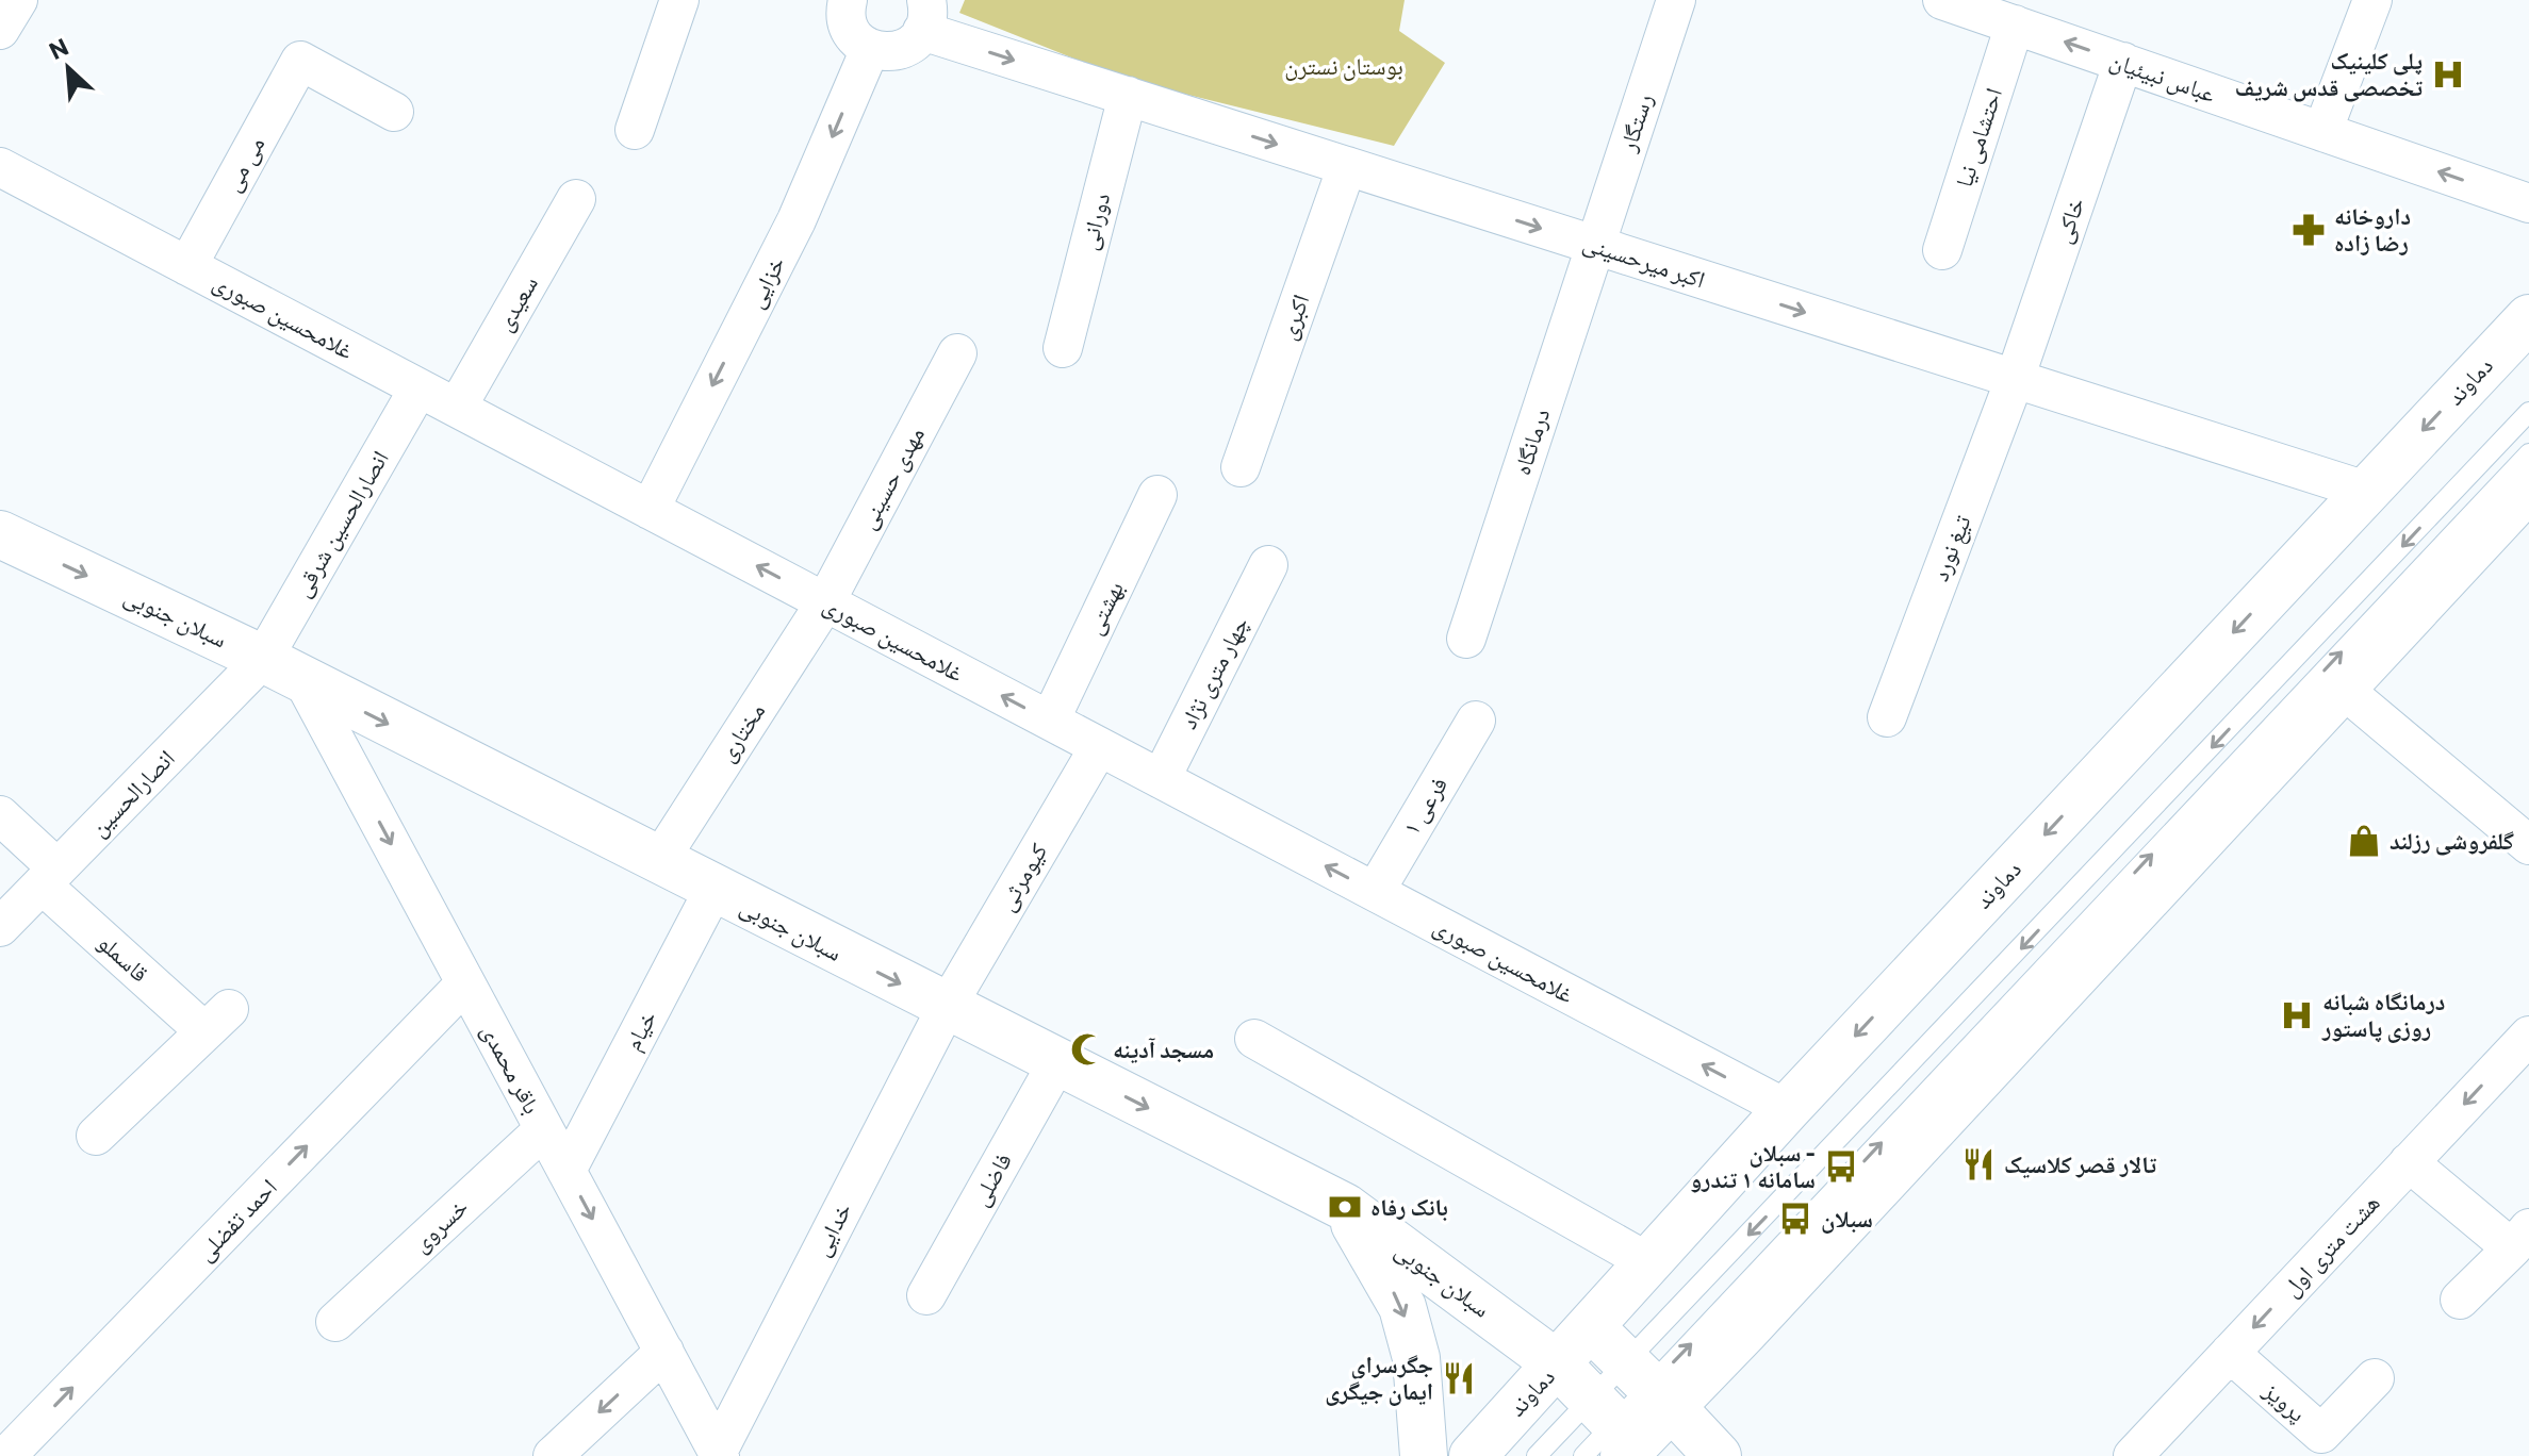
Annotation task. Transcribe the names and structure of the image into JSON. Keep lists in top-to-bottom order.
{
  "streets": {
    "main road": ["دماوند", "سبلان جنوبی"],
    "street": [
      "عباس نبیئیان",
      "رستگار",
      "احتشامی نیا",
      "می می",
      "خاکی",
      "دورانی",
      "اکبر میرحسینی",
      "خزایی",
      "سعیدی",
      "غلامحسین صبوری",
      "اکبری",
      "درمانگاه",
      "مهدی حسینی",
      "انصارالحسین شرقی",
      "تیغ نورد",
      "بهشتی",
      "چهار متری نژاد",
      "مختاری",
      "انصارالحسین",
      "فرعی ۱",
      "کیومرثی",
      "قاسملو",
      "خیام",
      "باقر محمدی",
      "فاضلی",
      "احمد تفضلی",
      "خسروی",
      "خدایی",
      "هشت متری اول",
      "پرویز"
    ]
  },
  "crossings": [
    ["عباس نبیئیان", "احتشامی نیا"],
    ["عباس نبیئیان", "خاکی"],
    ["رستگار", "اکبر میرحسینی"],
    ["رستگار", "درمانگاه"],
    ["می می", "غلامحسین صبوری"],
    ["خاکی", "اکبر میرحسینی"],
    ["خاکی", "تیغ نورد"],
    ["دورانی", "اکبر میرحسینی"],
    ["اکبر میرحسینی", "اکبری"],
    ["اکبر میرحسینی", "دماوند"],
    ["اکبر میرحسینی", "درمانگاه"],
    ["اکبر میرحسینی", "تیغ نورد"],
    ["خزایی", "غلامحسین صبوری"],
    ["سعیدی", "غلامحسین صبوری"],
    ["غلامحسین صبوری", "دماوند"],
    ["غلامحسین صبوری", "مهدی حسینی"],
    ["غلامحسین صبوری", "انصارالحسین شرقی"],
    ["غلامحسین صبوری", "بهشتی"],
    ["غلامحسین صبوری", "چهار متری نژاد"],
    ["غلامحسین صبوری", "مختاری"],
    ["غلامحسین صبوری", "فرعی ۱"],
    ["غلامحسین صبوری", "کیومرثی"],
    ["دماوند", "سبلان جنوبی"],
    ["مهدی حسینی", "مختاری"],
    ["انصارالحسین شرقی", "سبلان جنوبی"],
    ["انصارالحسین شرقی", "انصارالحسین"],
    ["سبلان جنوبی", "مختاری"],
    ["سبلان جنوبی", "انصارالحسین"],
    ["سبلان جنوبی", "کیومرثی"],
    ["سبلان جنوبی", "خیام"],
    ["سبلان جنوبی", "باقر محمدی"],
    ["سبلان جنوبی", "فاضلی"],
    ["سبلان جنوبی", "خدایی"],
    ["انصارالحسین", "قاسملو"],
    ["کیومرثی", "خدایی"],
    ["خیام", "باقر محمدی"],
    ["باقر محمدی", "احمد تفضلی"],
    ["باقر محمدی", "خسروی"],
    ["باقر محمدی", "خدایی"],
    ["هشت متری اول", "پرویز"]
  ],
  "one_way": [
    "عباس نبیئیان",
    "اکبر میرحسینی",
    "خزایی",
    "سبلان جنوبی",
    "باقر محمدی",
    "احمد تفضلی",
    "هشت متری اول"
  ],
  "parks": ["بوستان نسترن"],
  "places": {
    "hospital": ["پلی کلینیک تخصصی قدس شریف", "درمانگاه شبانه روزی پاستور"],
    "pharmacy": ["داروخانه رضا زاده"],
    "shop": ["گلفروشی رزلند"],
    "mosque": ["مسجد آدینه"],
    "restaurant": ["تالار قصر کلاسیک", "جگرسرای ایمان جیگری"],
    "bus stop": ["سبلان - سامانه ۱ تندرو", "سبلان"],
    "bank": ["بانک رفاه"]
  },
  "north": "top left"
}
